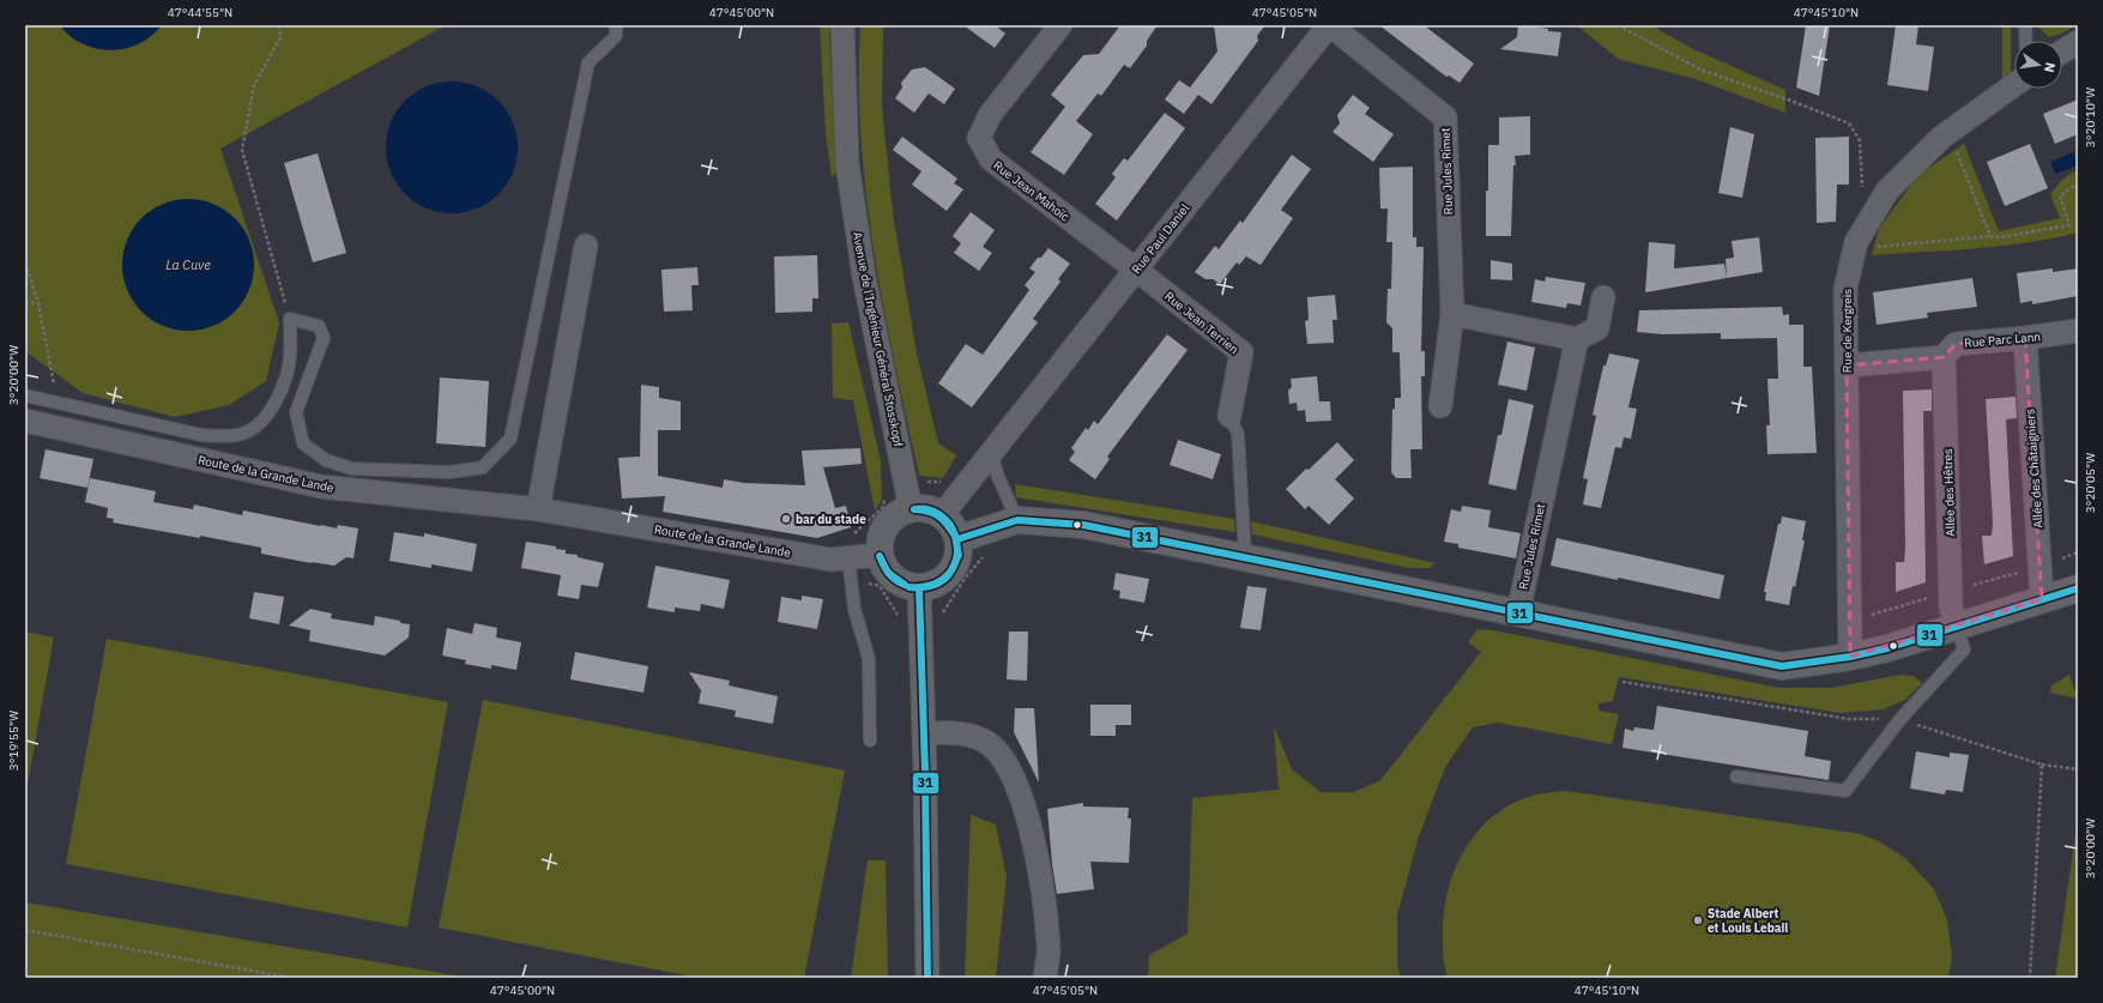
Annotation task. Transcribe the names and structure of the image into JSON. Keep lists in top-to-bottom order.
{
  "streets": {
    "street": [
      "Rue Jules Rimet",
      "Rue Jean Mahoïc",
      "Rue Paul Daniel",
      "Rue Jean Terrien",
      "Rue de Kergreis",
      "Avenue de l'Ingénieur Général Stosskopf",
      "Rue Parc Lann",
      "Allée des Châtaigniers",
      "Route de la Grande Lande",
      "Allée des Hêtres"
    ]
  },
  "crossings": [
    ["Rue Jules Rimet", "Rue Paul Daniel"],
    ["Rue Jean Mahoïc", "Rue Paul Daniel"],
    ["Rue Jean Mahoïc", "Rue Jean Terrien"],
    ["Rue Paul Daniel", "Rue Jean Terrien"],
    ["Rue Paul Daniel", "Avenue de l'Ingénieur Général Stosskopf"],
    ["Rue Paul Daniel", "Route de la Grande Lande"],
    ["Avenue de l'Ingénieur Général Stosskopf", "Route de la Grande Lande"],
    ["Rue Parc Lann", "Allée des Châtaigniers"],
    ["Rue Parc Lann", "Allée des Hêtres"]
  ],
  "water": ["La Cuve"],
  "places": ["bar du stade", "Stade Albert et Louis Lebail"],
  "lines": ["transit line 31"],
  "north": "right",
  "coordinates": [
    "47°44'55\"N",
    "47°45'00\"N",
    "47°45'05\"N",
    "47°45'10\"N",
    "3°20'10\"W",
    "3°20'00\"W",
    "3°20'05\"W",
    "3°19'55\"W"
  ]
}
